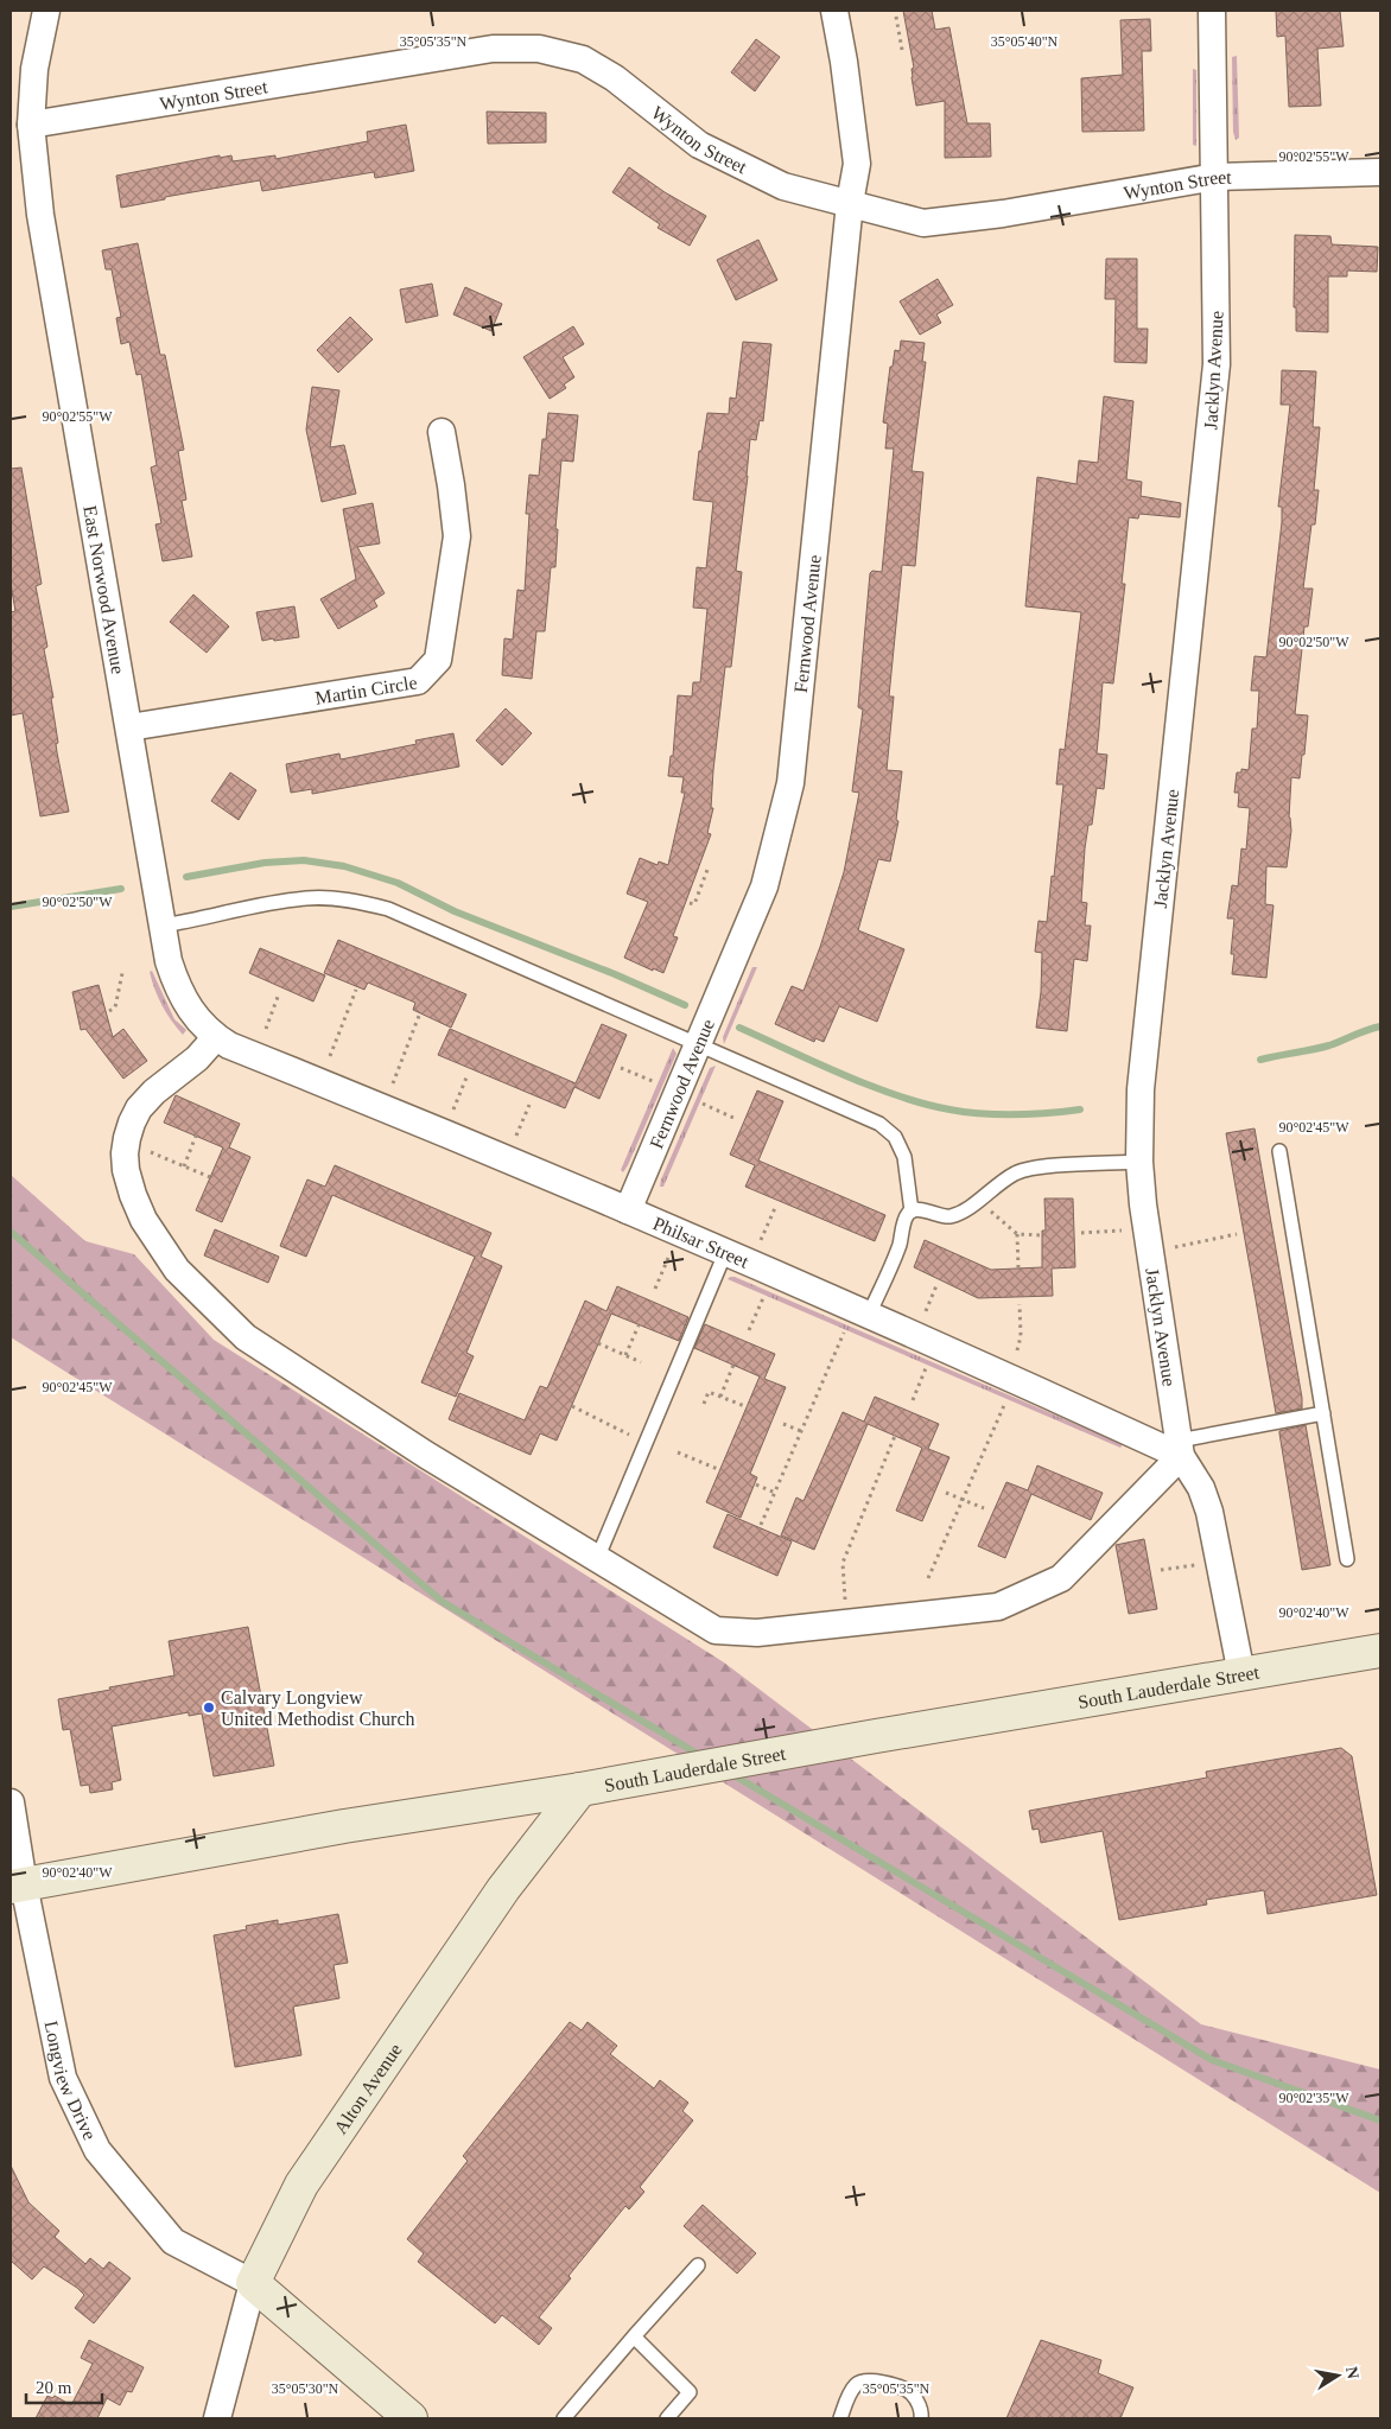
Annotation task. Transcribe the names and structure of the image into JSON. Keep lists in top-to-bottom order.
{
  "streets": {
    "street": [
      "Wynton Street",
      "Jacklyn Avenue",
      "East Norwood Avenue",
      "Fernwood Avenue",
      "Martin Circle",
      "Philsar Street",
      "South Lauderdale Street",
      "Longview Drive",
      "Alton Avenue"
    ]
  },
  "crossings": [
    ["Wynton Street", "Jacklyn Avenue"],
    ["Wynton Street", "East Norwood Avenue"],
    ["Wynton Street", "Fernwood Avenue"],
    ["Jacklyn Avenue", "Philsar Street"],
    ["Jacklyn Avenue", "South Lauderdale Street"],
    ["East Norwood Avenue", "Martin Circle"],
    ["East Norwood Avenue", "Philsar Street"],
    ["Fernwood Avenue", "Philsar Street"],
    ["South Lauderdale Street", "Longview Drive"],
    ["South Lauderdale Street", "Alton Avenue"],
    ["Longview Drive", "Alton Avenue"]
  ],
  "places": ["Calvary Longview United Methodist Church"],
  "scale_bar": "20 m",
  "north": "right",
  "coordinates": [
    "35°05'35\"N",
    "35°05'40\"N",
    "90°02'55\"W",
    "90°02'50\"W",
    "90°02'45\"W",
    "90°02'40\"W",
    "90°02'35\"W",
    "35°05'30\"N"
  ]
}
